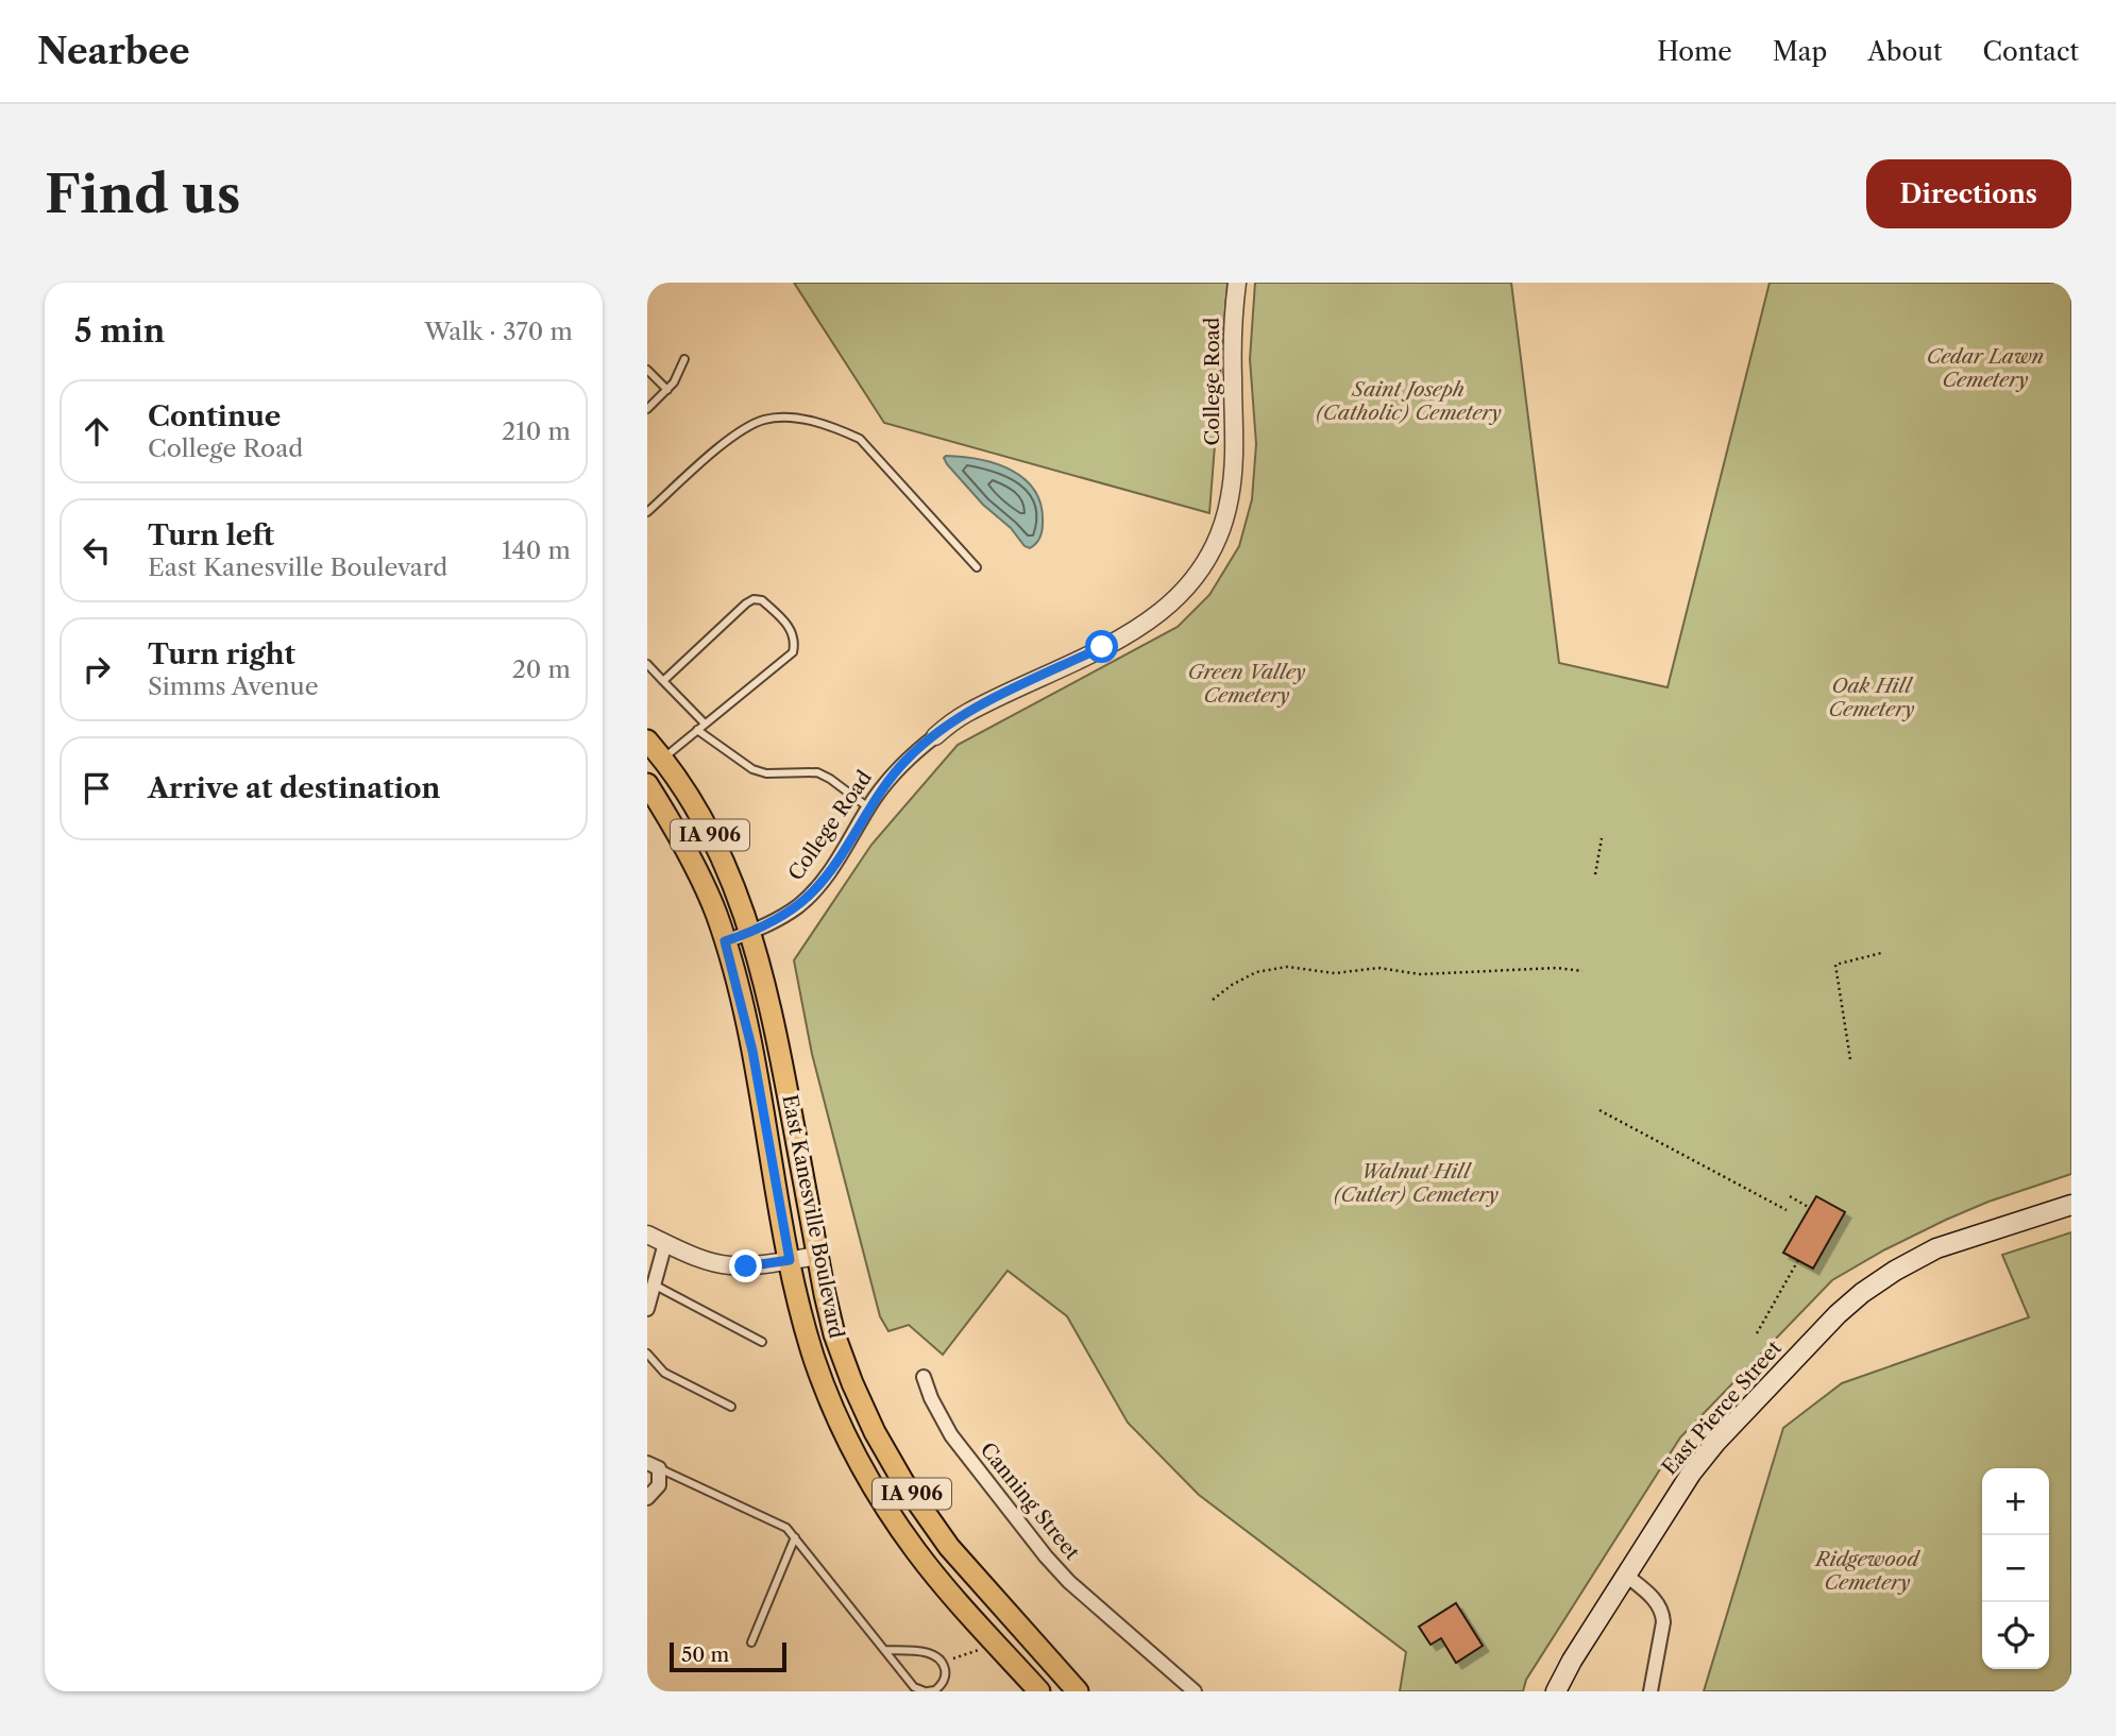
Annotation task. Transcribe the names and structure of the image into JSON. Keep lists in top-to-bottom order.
{
  "streets": {
    "main road": ["IA 906", "East Kanesville Boulevard", "East Pierce Street"],
    "street": ["College Road", "Canning Street"]
  },
  "crossings": [
    ["College Road", "East Kanesville Boulevard"]
  ],
  "parks": [
    "Cedar Lawn Cemetery",
    "Saint Joseph (Catholic) Cemetery",
    "Green Valley Cemetery",
    "Oak Hill Cemetery",
    "Walnut Hill (Cutler) Cemetery",
    "Ridgewood Cemetery"
  ],
  "scale_bar": "50 m",
  "page": {
    "header": "Nearbee",
    "nav": [
      "Home",
      "Map",
      "About",
      "Contact"
    ],
    "buttons": "Directions",
    "title": "Find us",
    "heading": ["5 min", "Walk · 370 m"],
    "list": [
      ["Continue", "College Road", "210 m"],
      ["Turn left", "East Kanesville Boulevard", "140 m"],
      ["Turn right", "Simms Avenue", "20 m"],
      "Arrive at destination"
    ],
    "map_buttons": ["+", "−"],
    "scale": "50 m"
  }
}
